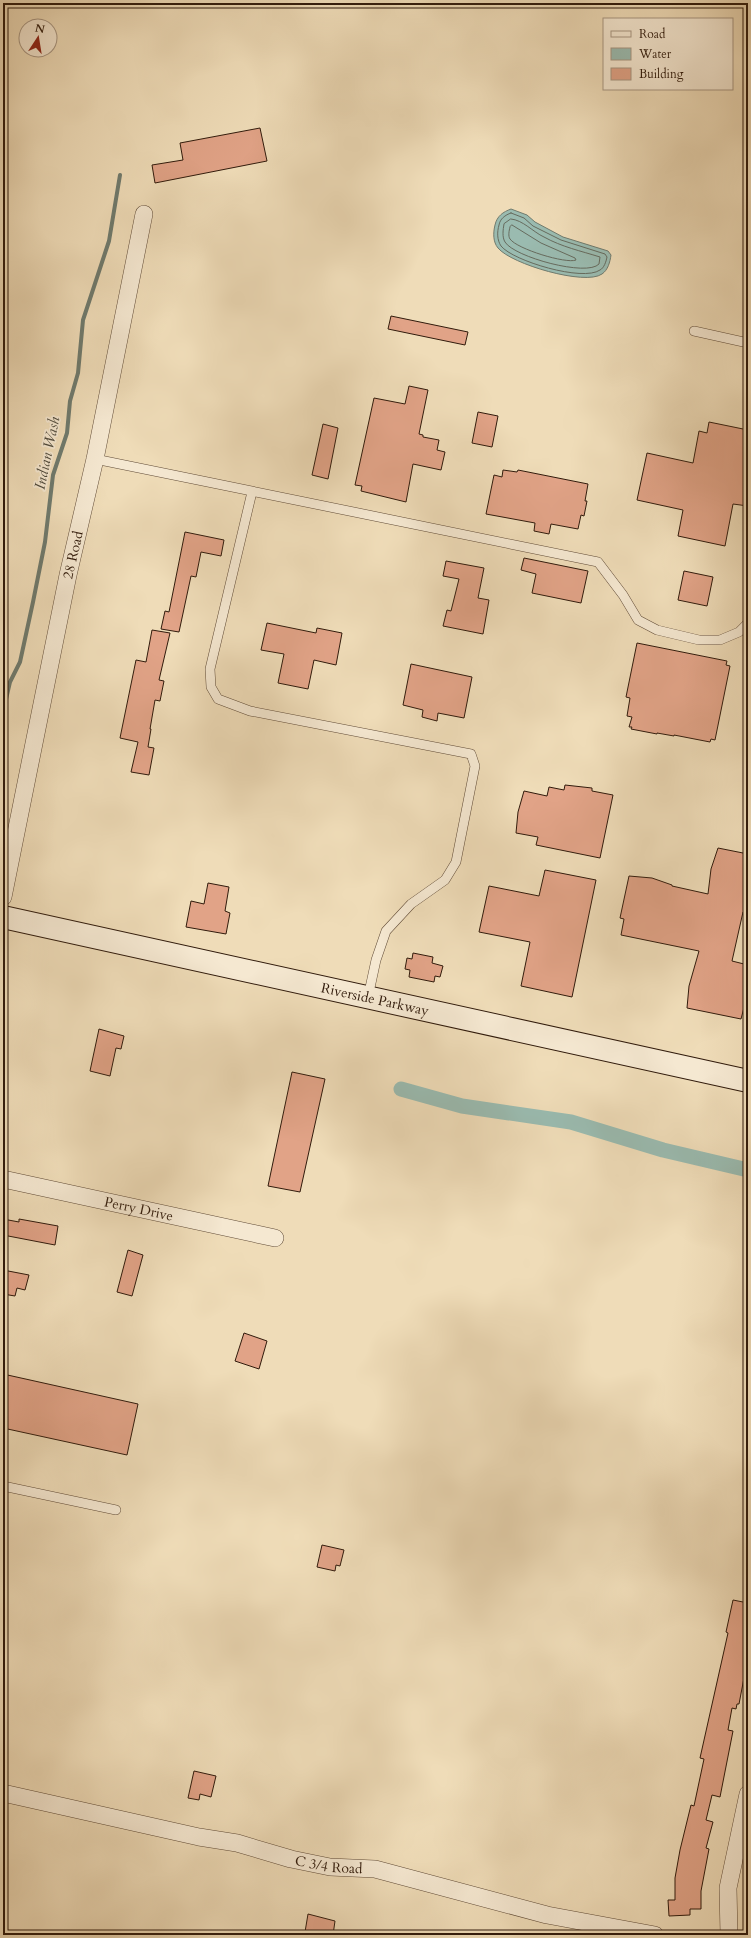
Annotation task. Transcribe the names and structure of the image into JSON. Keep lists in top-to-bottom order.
{
  "streets": {
    "main road": ["Riverside Parkway"],
    "street": ["28 Road", "Perry Drive", "C 3/4 Road"]
  },
  "water": ["Indian Wash"],
  "legend": ["Road", "Water", "Building"],
  "north": "top"
}
